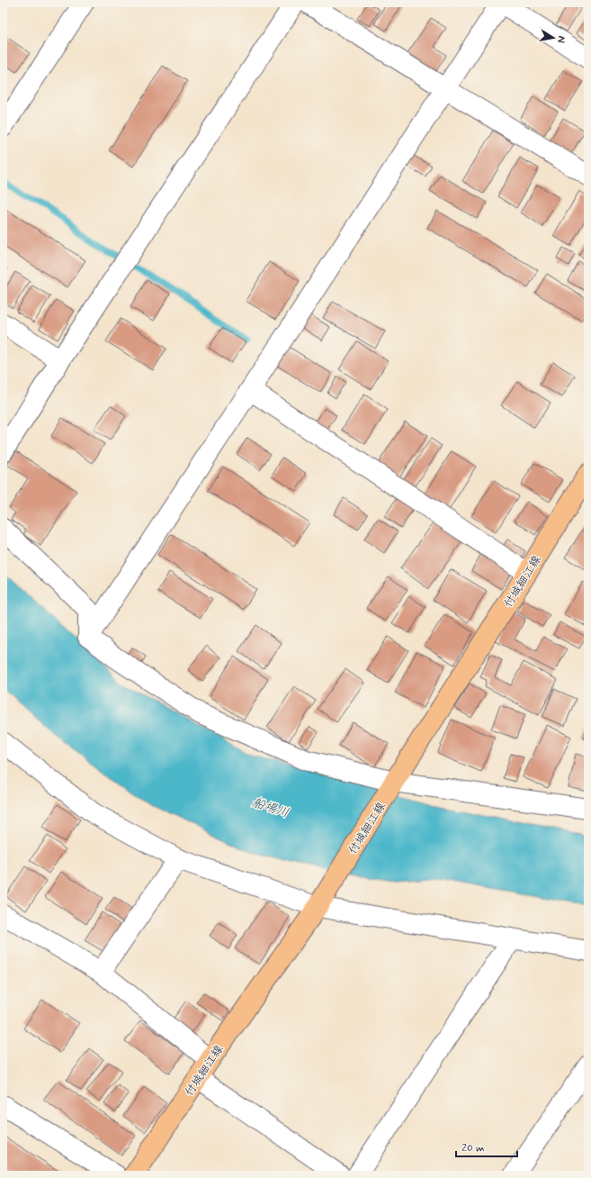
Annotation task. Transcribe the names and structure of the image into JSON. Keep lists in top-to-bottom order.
{
  "streets": {
    "main road": ["付城細江線"]
  },
  "water": ["船場川"],
  "scale_bar": "20 m",
  "north": "right"
}
